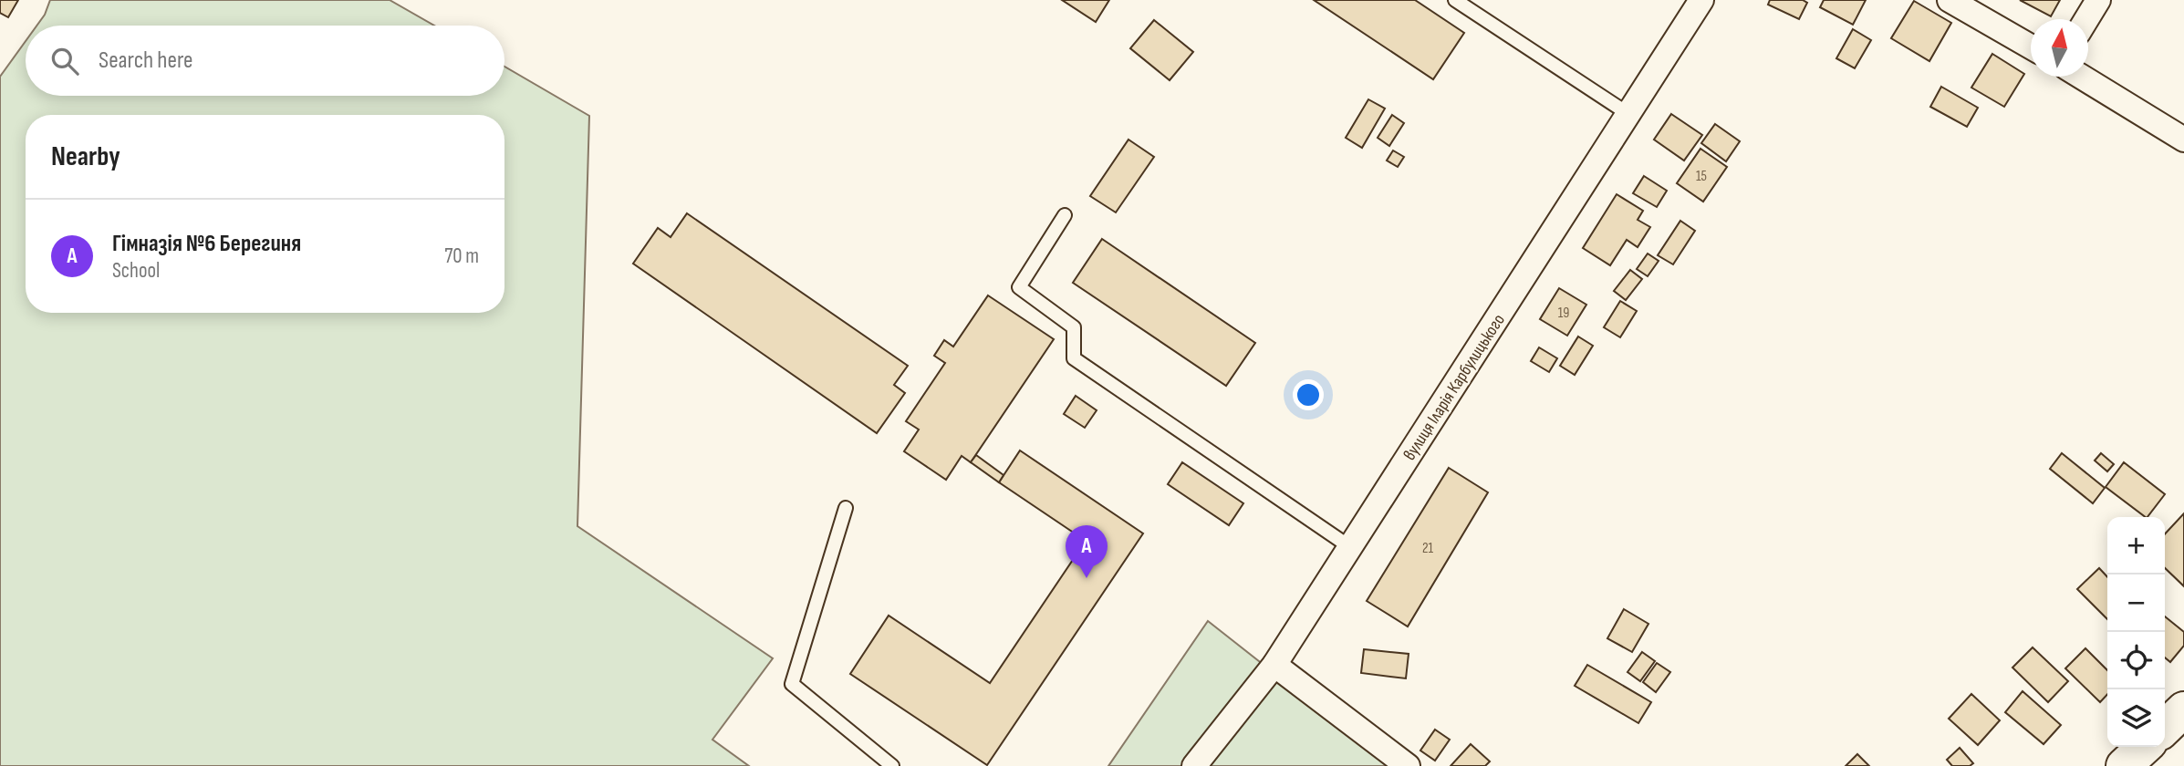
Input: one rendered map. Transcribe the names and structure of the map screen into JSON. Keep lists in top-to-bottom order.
{
  "streets": {
    "street": ["вулиця Іларія Карбулицького"]
  },
  "house_numbers": ["15", "19", "21"],
  "north": "top",
  "page": {
    "search": "Search here",
    "heading": "Nearby",
    "list": [
      {
        "mark": "A",
        "name": "Гімназія №6 Берегиня",
        "note": "School",
        "value": "70 m"
      }
    ],
    "map_buttons": ["+", "−"],
    "pins": "A"
  }
}
